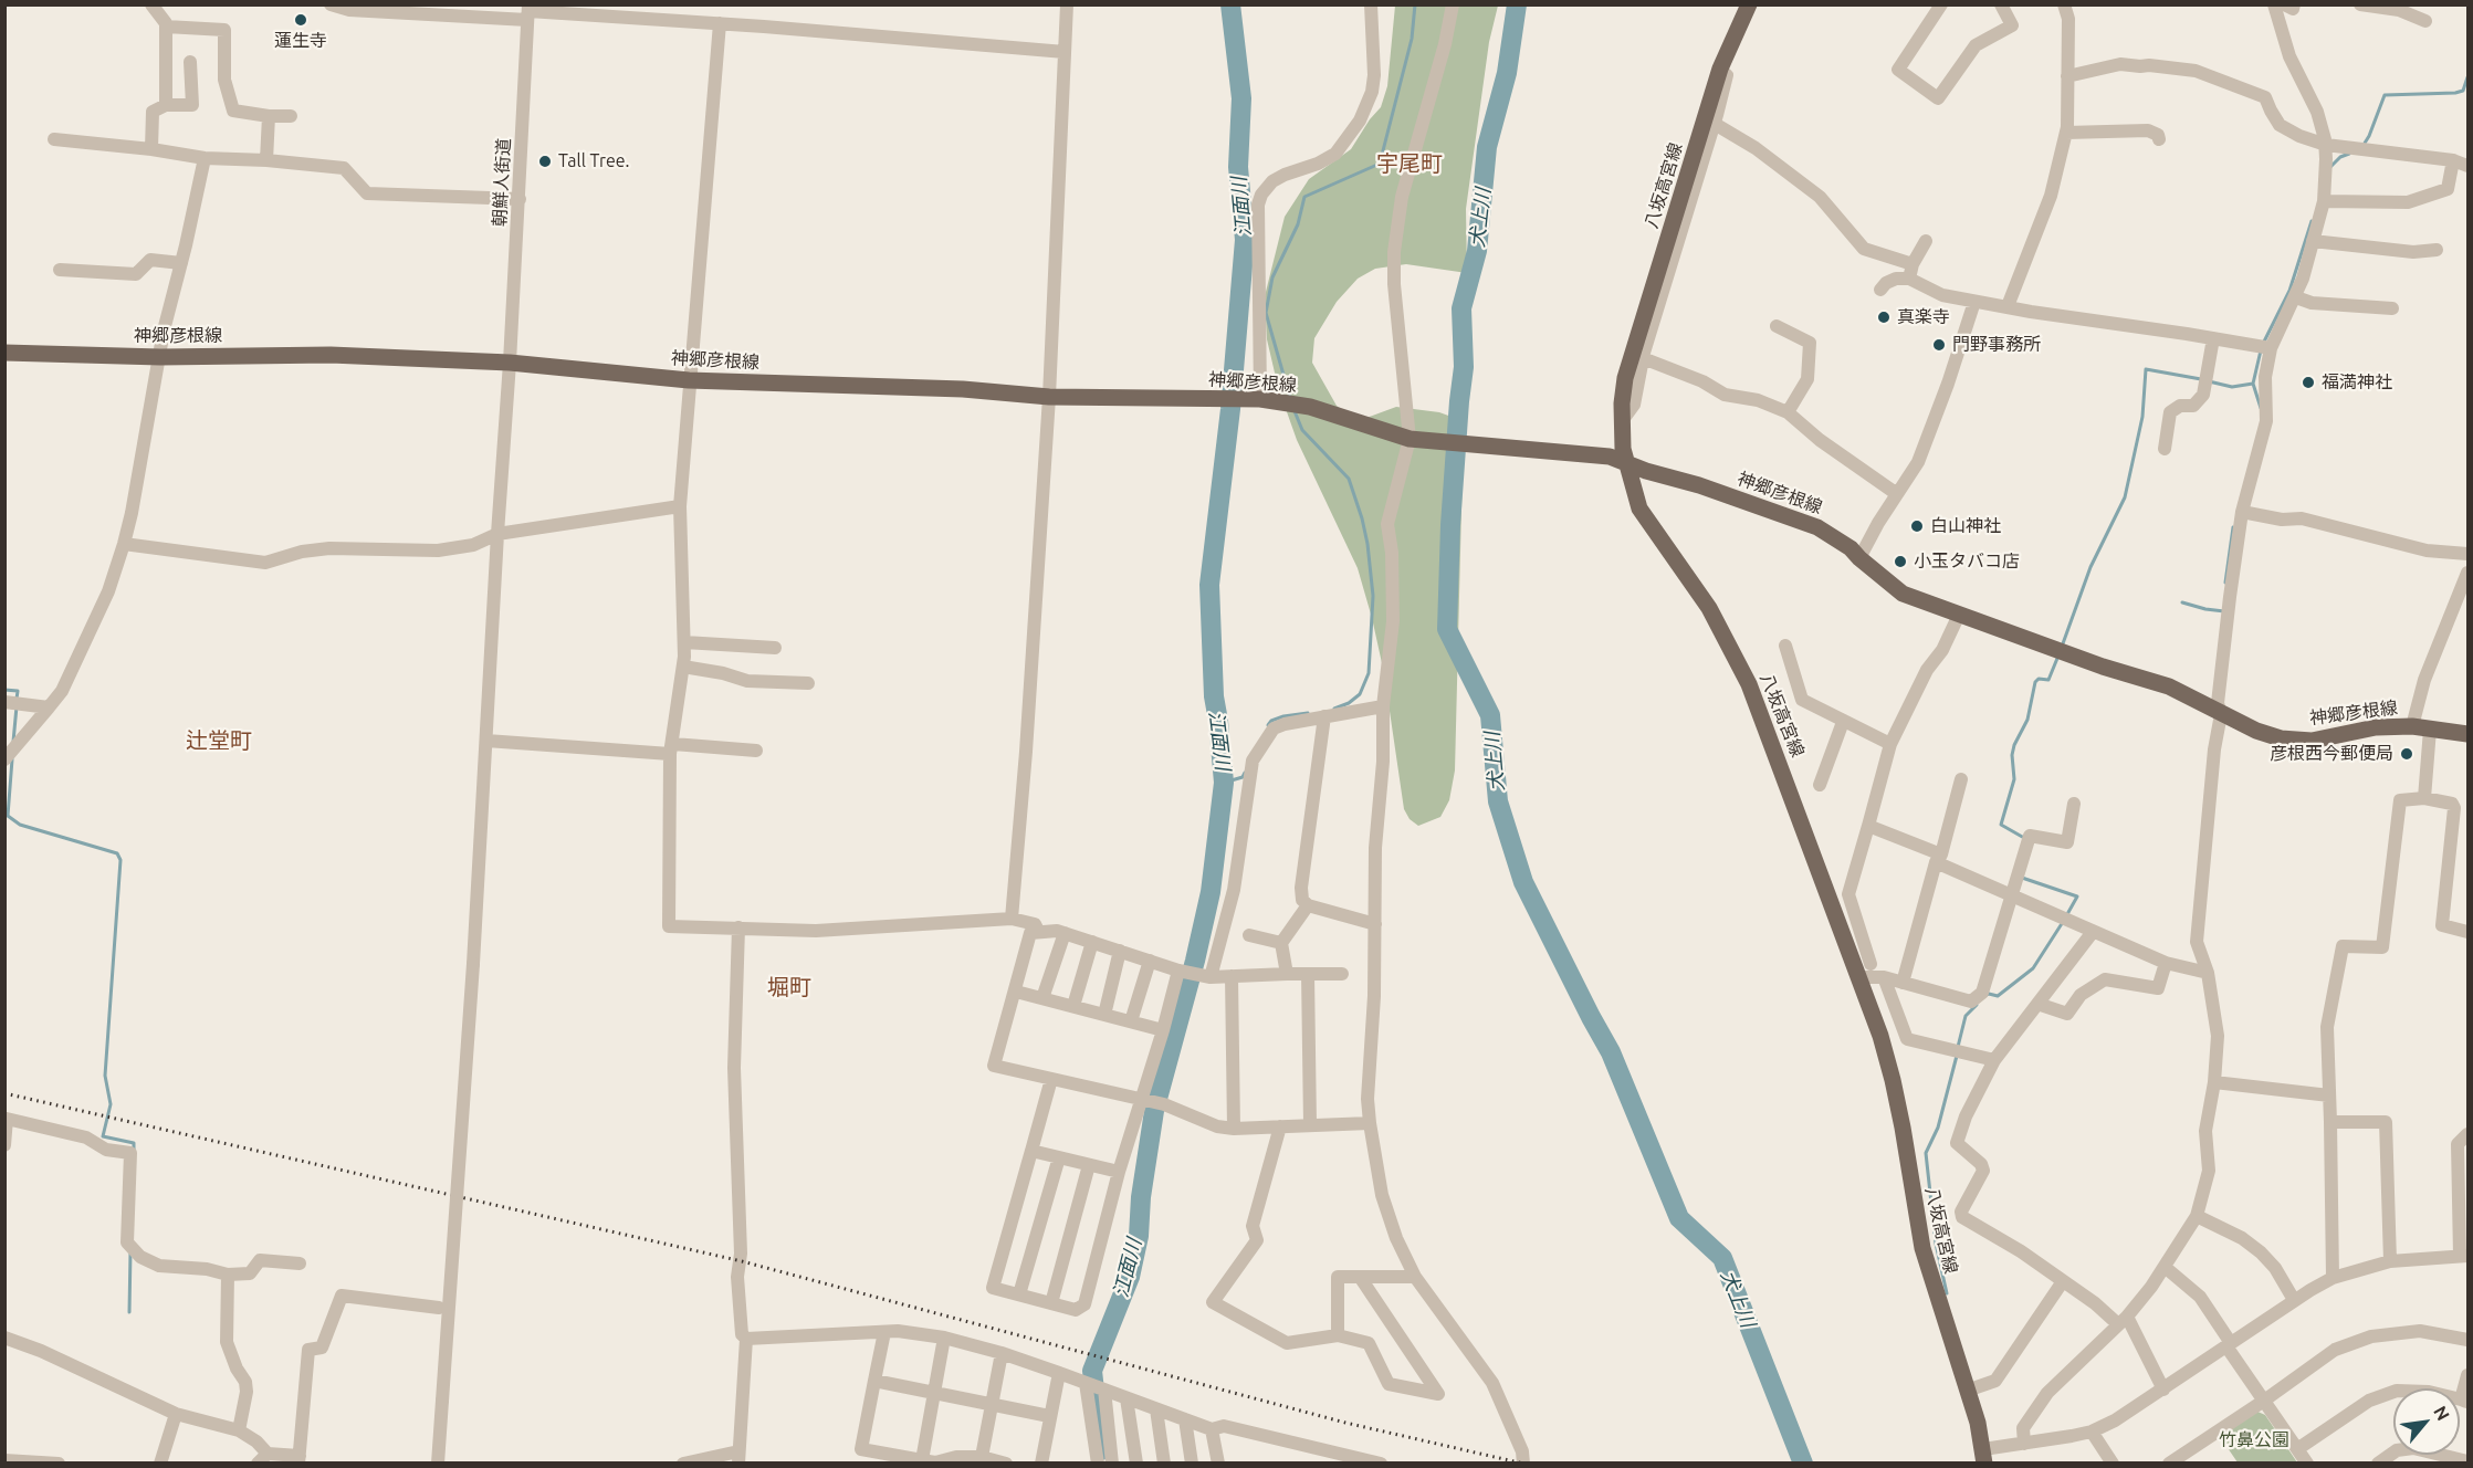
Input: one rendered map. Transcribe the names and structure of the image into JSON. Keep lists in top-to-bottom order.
{
  "streets": {
    "main road": ["八坂高宮線", "神郷彦根線"],
    "street": ["朝鮮人街道"]
  },
  "crossings": [
    ["朝鮮人街道", "神郷彦根線"],
    ["八坂高宮線", "神郷彦根線"]
  ],
  "districts": ["宇尾町", "辻堂町", "堀町"],
  "water": ["江面川", "犬上川"],
  "parks": ["竹鼻公園"],
  "places": [
    "蓮生寺",
    "Tall Tree.",
    "真楽寺",
    "門野事務所",
    "福満神社",
    "白山神社",
    "小玉タバコ店",
    "彦根西今郵便局"
  ],
  "north": "top right"
}
